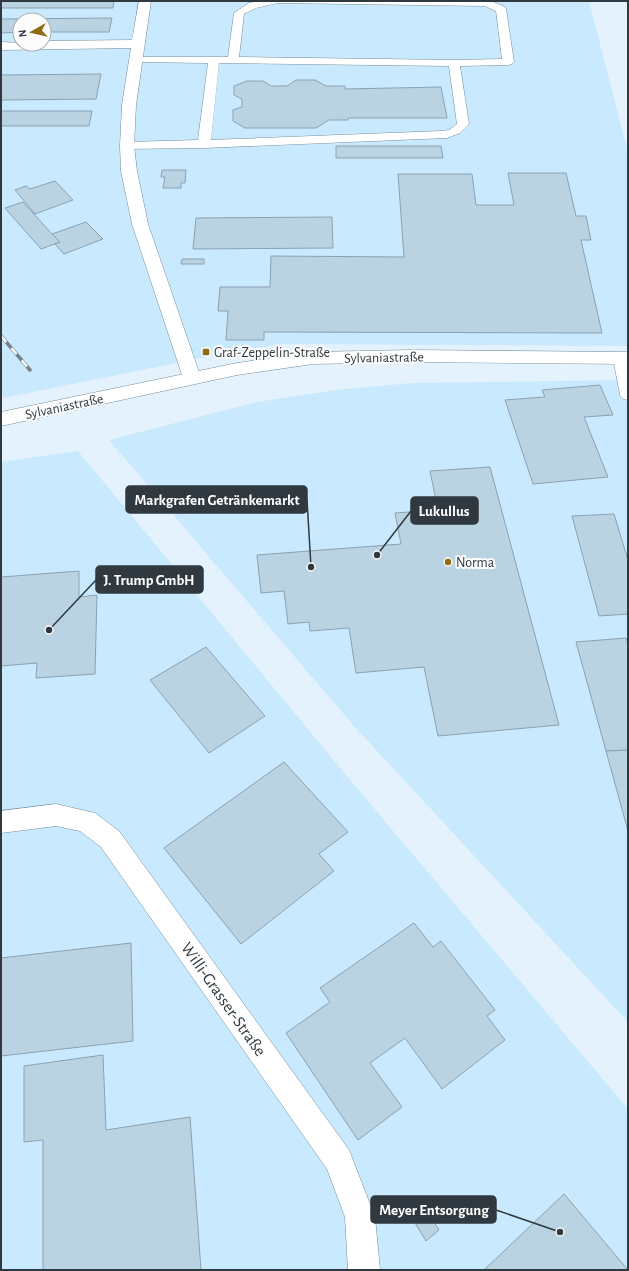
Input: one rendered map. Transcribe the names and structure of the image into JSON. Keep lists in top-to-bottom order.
{
  "streets": {
    "street": ["Sylvaniastraße", "Willi-Grasser-Straße"]
  },
  "places": {
    "transit": ["Graf-Zeppelin-Straße"],
    "other": [
      "Lukullus",
      "Norma",
      "Markgrafen Getränkemarkt",
      "J. Trump GmbH",
      "Meyer Entsorgung"
    ]
  },
  "north": "left"
}
